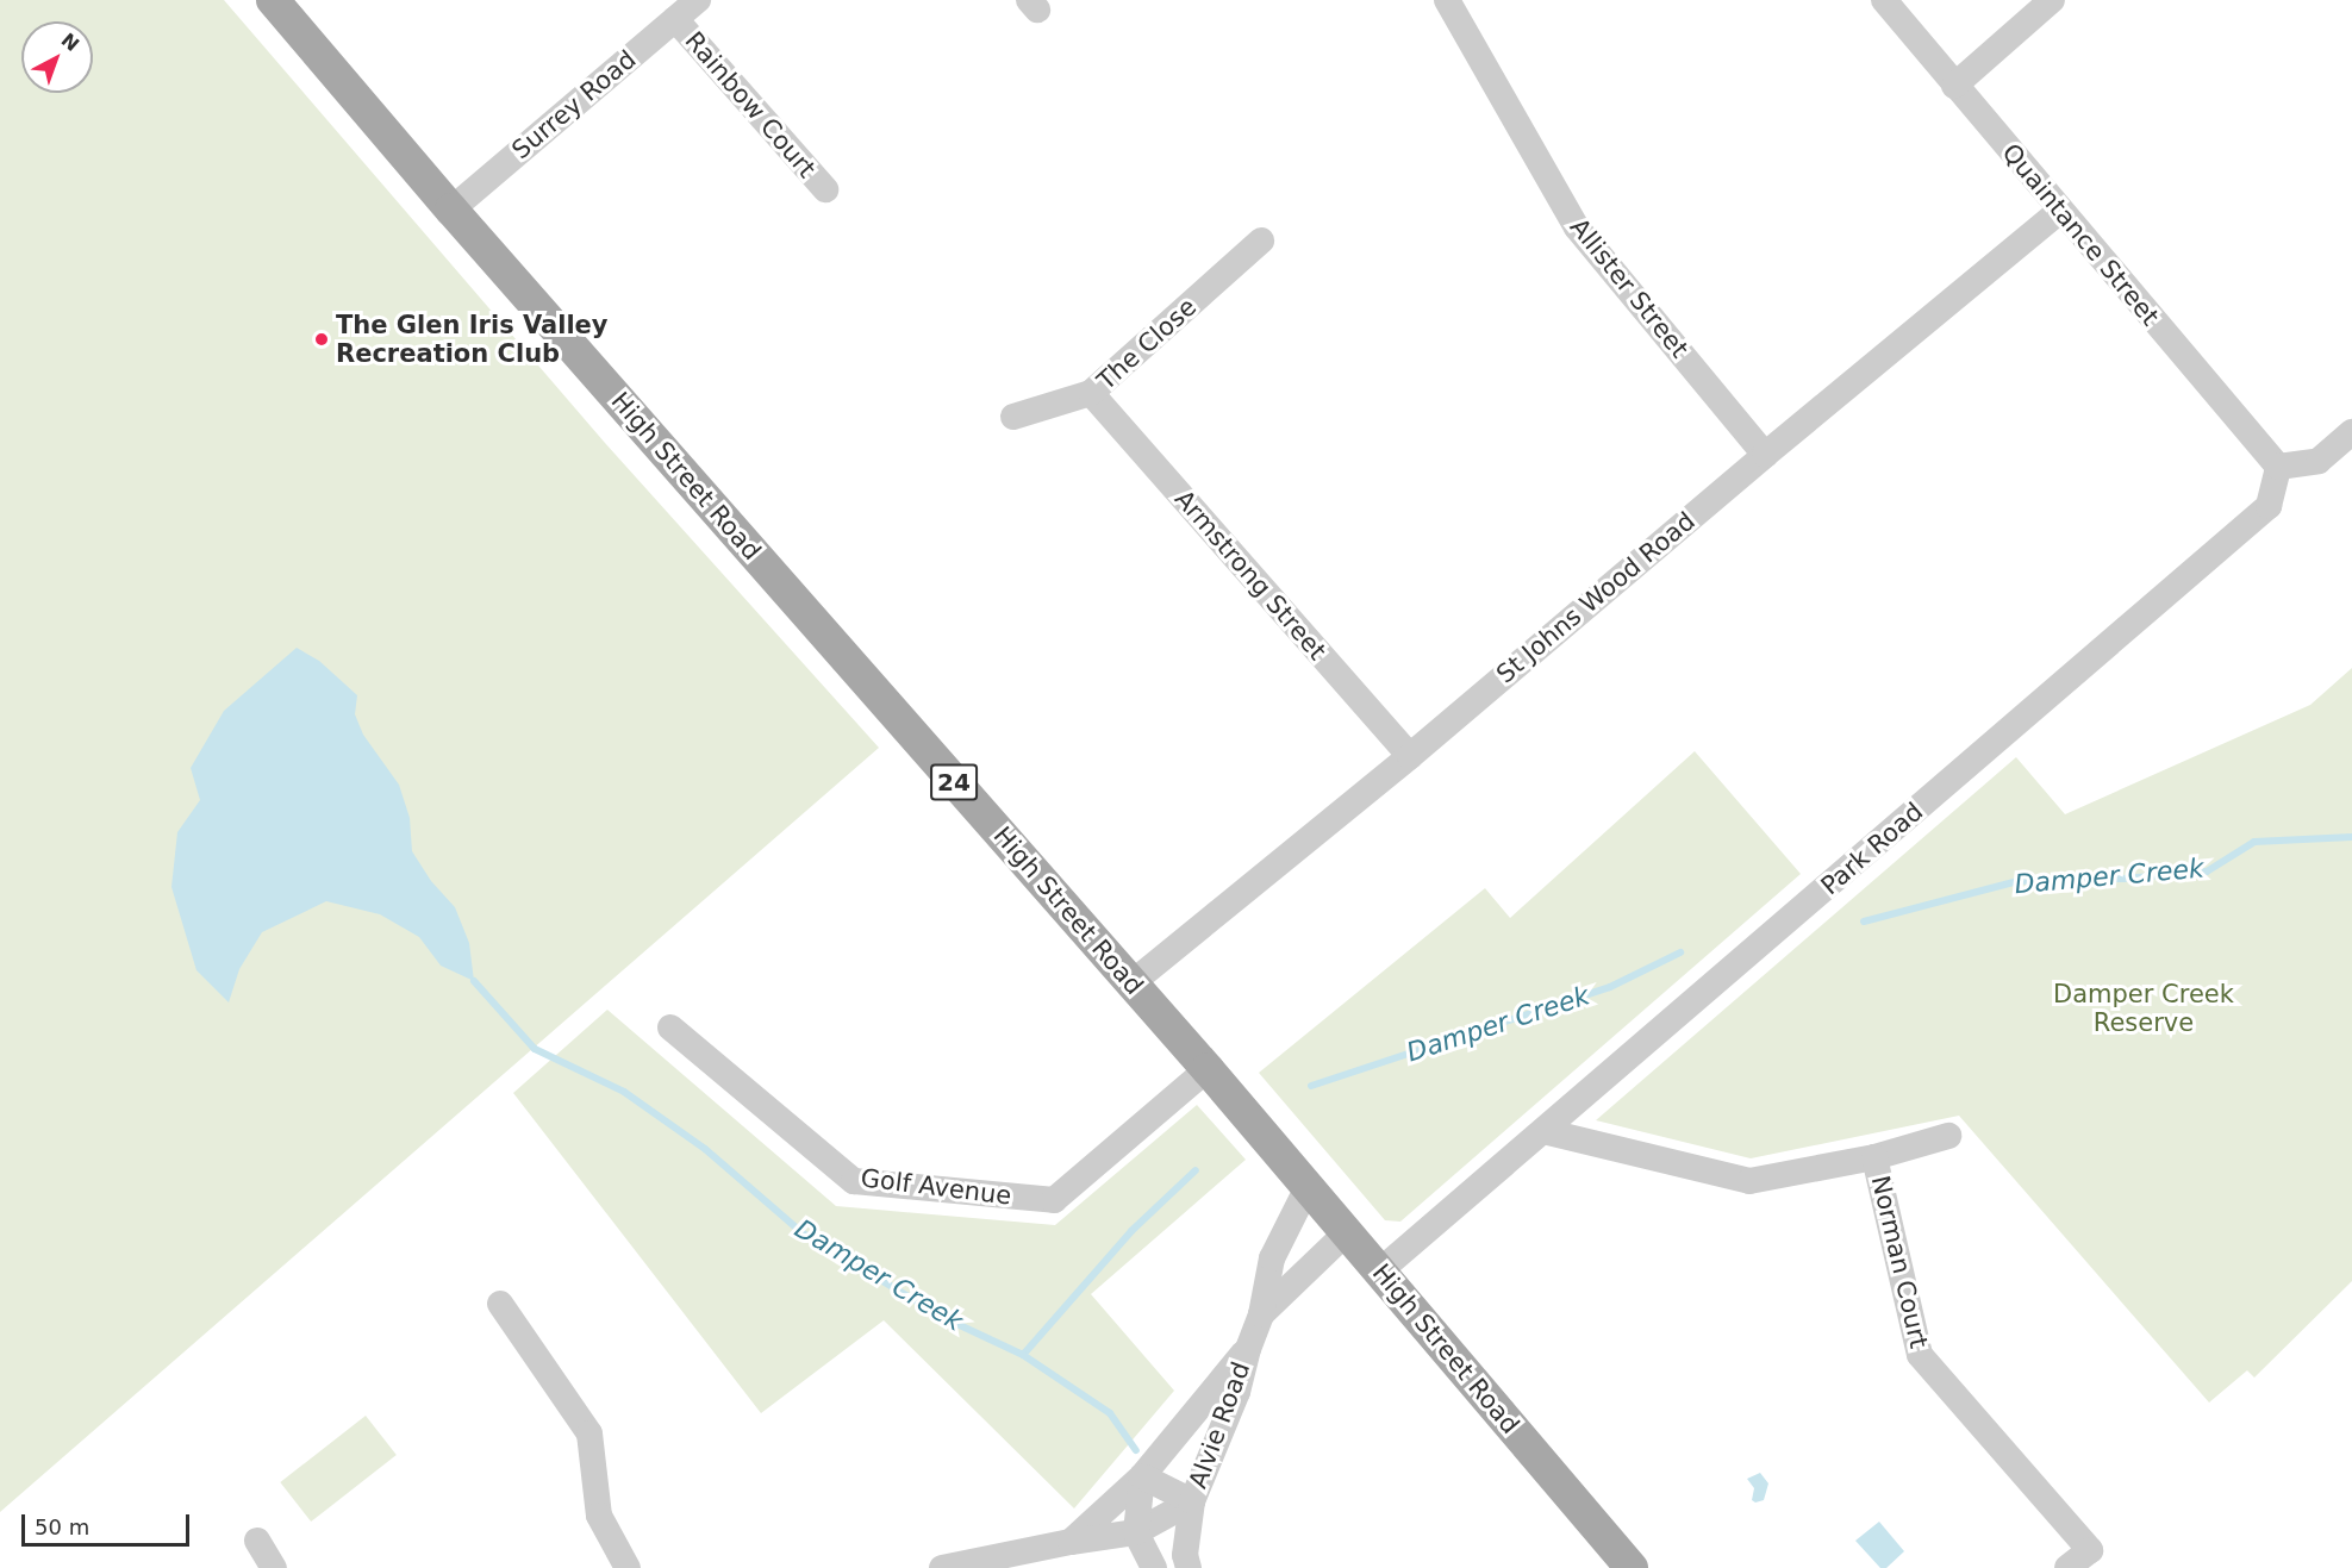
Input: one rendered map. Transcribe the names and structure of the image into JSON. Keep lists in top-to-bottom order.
{
  "streets": {
    "main road": ["High Street Road", "24"],
    "street": [
      "Surrey Road",
      "Rainbow Court",
      "Quaintance Street",
      "Allister Street",
      "The Close",
      "Armstrong Street",
      "St Johns Wood Road",
      "Park Road",
      "Golf Avenue",
      "Norman Court",
      "Alvie Road"
    ]
  },
  "crossings": [
    ["Surrey Road", "Rainbow Court"],
    ["Surrey Road", "High Street Road"],
    ["Quaintance Street", "St Johns Wood Road"],
    ["Quaintance Street", "Park Road"],
    ["Allister Street", "St Johns Wood Road"],
    ["The Close", "Armstrong Street"],
    ["High Street Road", "St Johns Wood Road"],
    ["High Street Road", "Park Road"],
    ["High Street Road", "Golf Avenue"],
    ["High Street Road", "Alvie Road"],
    ["Armstrong Street", "St Johns Wood Road"],
    ["Park Road", "Norman Court"]
  ],
  "water": ["Damper Creek"],
  "parks": ["Damper Creek Reserve"],
  "places": ["The Glen Iris Valley Recreation Club"],
  "scale_bar": "50 m",
  "north": "top right"
}
